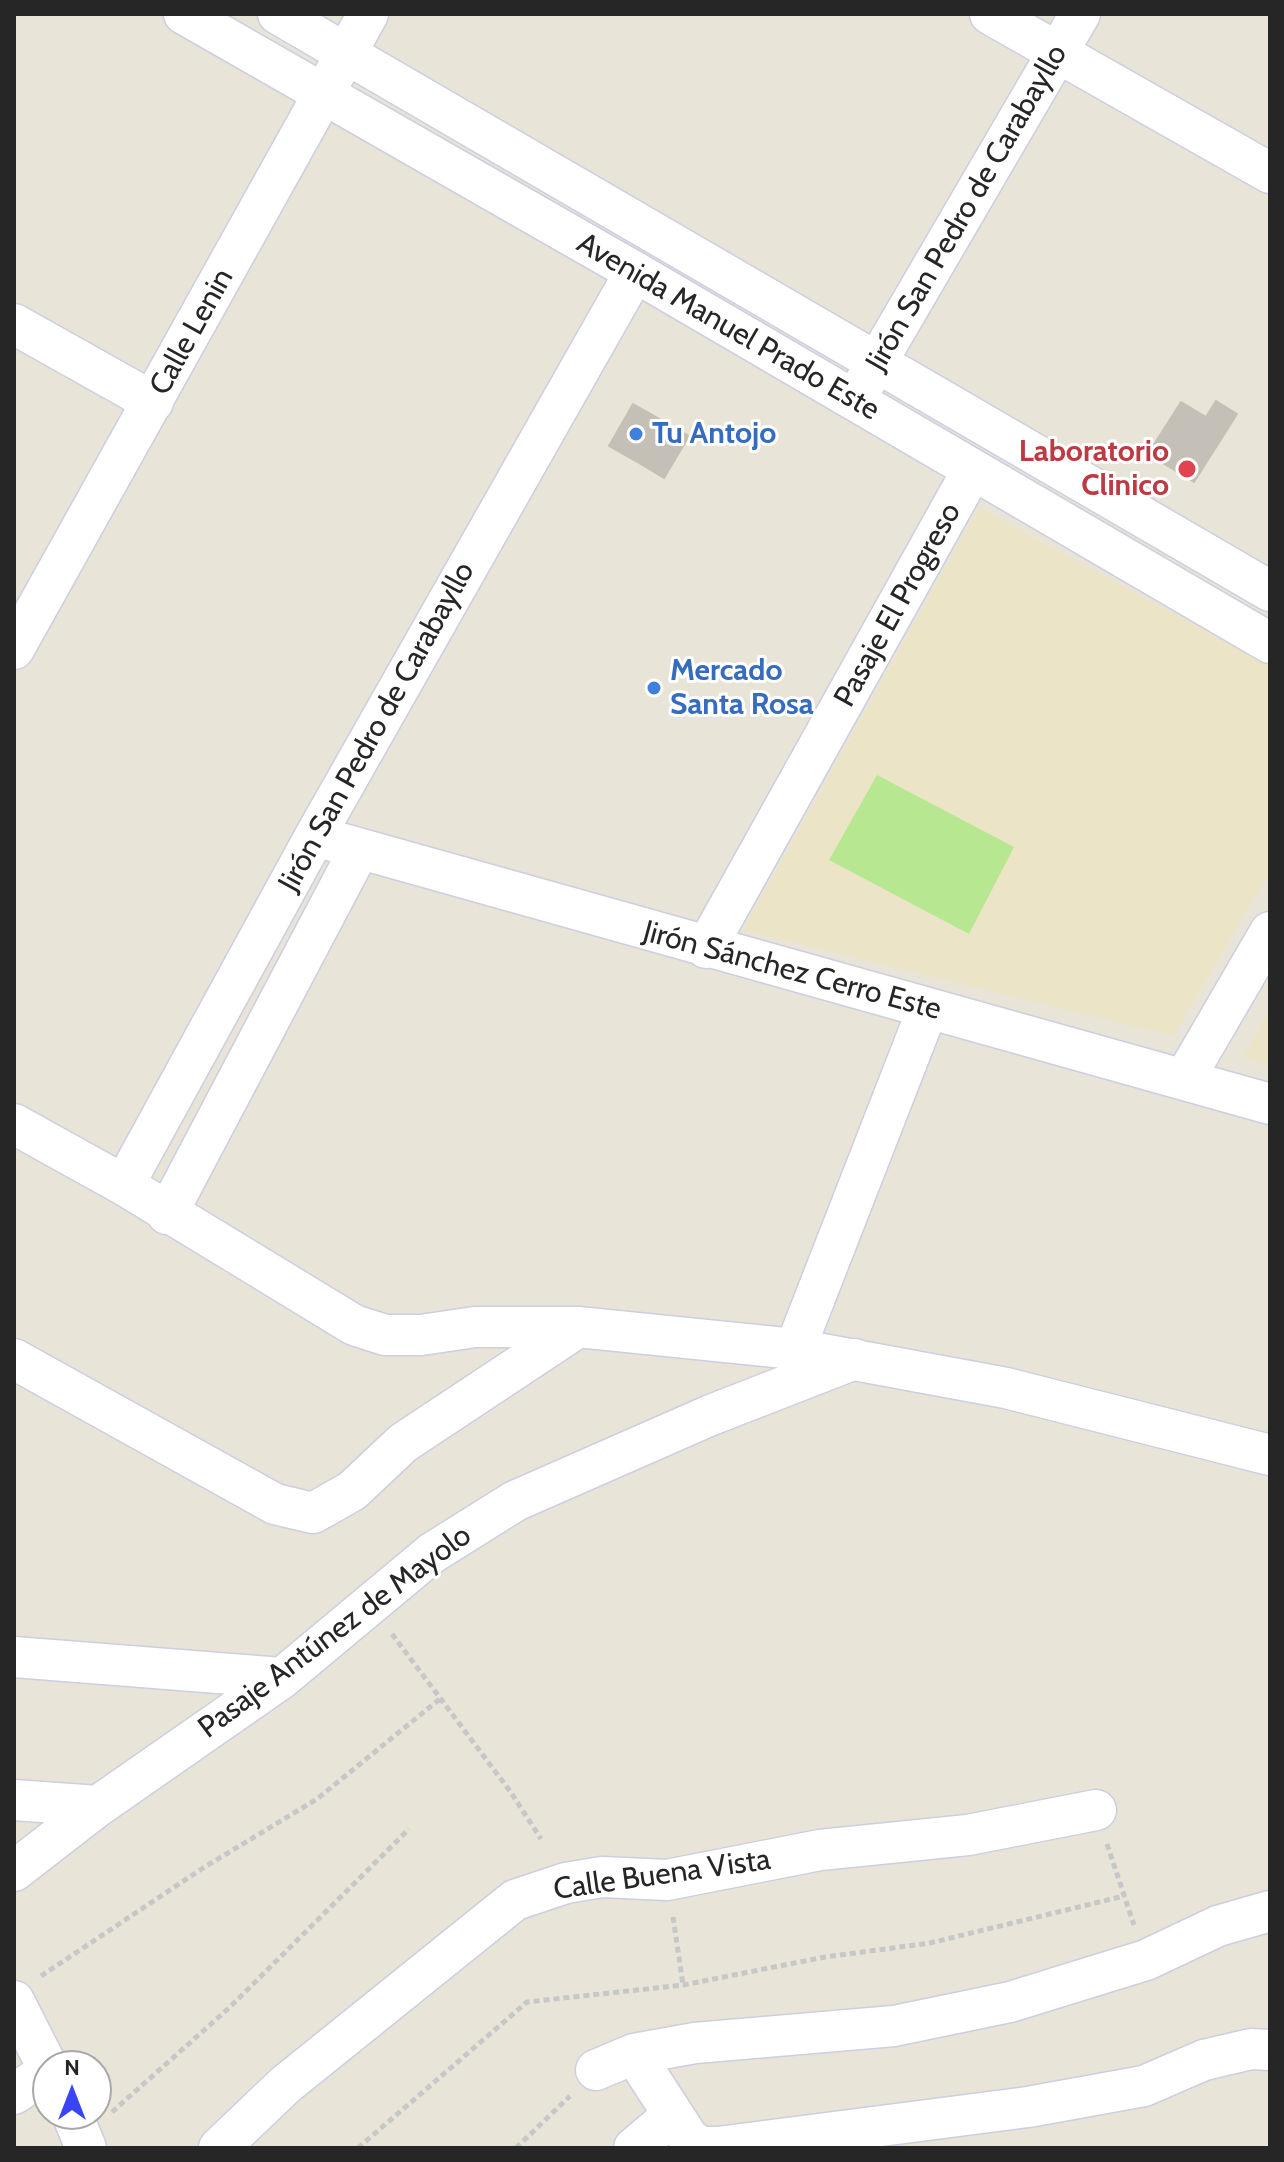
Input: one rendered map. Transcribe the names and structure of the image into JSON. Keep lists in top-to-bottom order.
{
  "streets": {
    "street": [
      "Jirón San Pedro de Carabayllo",
      "Avenida Manuel Prado Este",
      "Calle Lenin",
      "Pasaje El Progreso",
      "Jirón Sánchez Cerro Este",
      "Pasaje Antúnez de Mayolo",
      "Calle Buena Vista"
    ]
  },
  "crossings": [
    ["Jirón San Pedro de Carabayllo", "Avenida Manuel Prado Este"],
    ["Jirón San Pedro de Carabayllo", "Jirón Sánchez Cerro Este"],
    ["Avenida Manuel Prado Este", "Calle Lenin"],
    ["Avenida Manuel Prado Este", "Pasaje El Progreso"],
    ["Pasaje El Progreso", "Jirón Sánchez Cerro Este"]
  ],
  "places": ["Tu Antojo", "Laboratorio Clinico", "Mercado Santa Rosa"],
  "north": "top"
}
